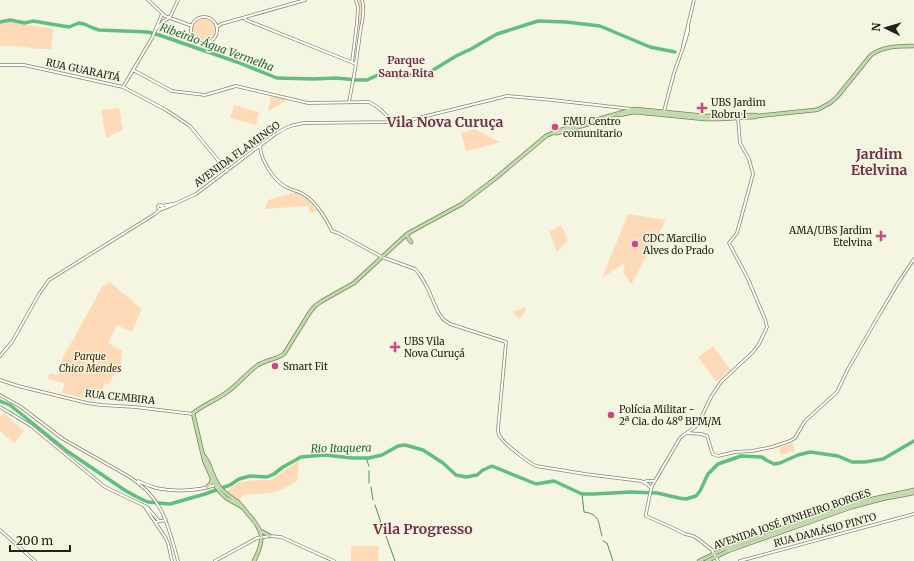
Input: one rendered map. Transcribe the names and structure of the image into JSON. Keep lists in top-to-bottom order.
{
  "streets": {
    "main road": ["AVENIDA JOSÉ PINHEIRO BORGES"],
    "street": [
      "RUA GUARAITÁ",
      "AVENIDA FLAMINGO",
      "RUA CEMBIRA",
      "RUA DAMÁSIO PINTO"
    ]
  },
  "crossings": [
    ["RUA GUARAITÁ", "AVENIDA FLAMINGO"]
  ],
  "districts": [
    "Parque Santa Rita",
    "Vila Nova Curuça",
    "Jardim Etelvina",
    "Vila Progresso"
  ],
  "water": ["Ribeirão Água Vermelha", "Rio Itaquera"],
  "parks": ["Parque Chico Mendes"],
  "places": {
    "health": ["UBS Jardim Robru I", "AMA/UBS Jardim Etelvina", "UBS Vila Nova Curuçá"],
    "other": [
      "FMU Centro comunitario",
      "CDC Marcilio Alves do Prado",
      "Smart Fit",
      "Polícia Militar - 2ª Cia. do 48º BPM/M"
    ]
  },
  "scale_bar": "200 m",
  "north": "left"
}
